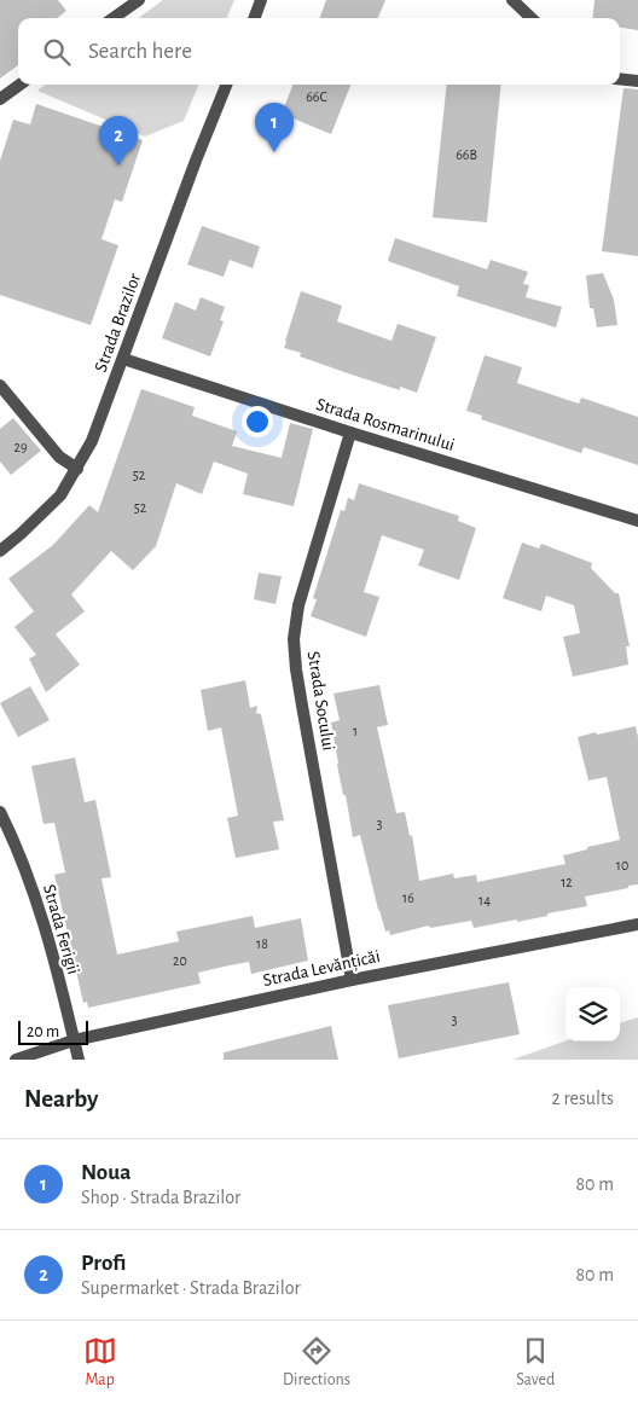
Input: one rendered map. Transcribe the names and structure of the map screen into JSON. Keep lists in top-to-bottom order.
{
  "streets": {
    "street": [
      "Strada Brazilor",
      "Strada Rosmarinului",
      "Strada Socului",
      "Strada Ferigii",
      "Strada Levănțicăi"
    ]
  },
  "crossings": [
    ["Strada Brazilor", "Strada Rosmarinului"],
    ["Strada Rosmarinului", "Strada Socului"],
    ["Strada Socului", "Strada Levănțicăi"],
    ["Strada Ferigii", "Strada Levănțicăi"]
  ],
  "house_numbers": [
    "66C",
    "66B",
    "29",
    "52",
    "52",
    "1",
    "3",
    "10",
    "12",
    "16",
    "14",
    "18",
    "20",
    "3"
  ],
  "scale_bar": "20 m",
  "page": {
    "search": "Search here",
    "pins": ["1", "2"],
    "scale": "20 m",
    "heading": ["Nearby", "2 results"],
    "list": [
      {
        "mark": "1",
        "name": "Noua",
        "note": "Shop · Strada Brazilor",
        "value": "80 m"
      },
      {
        "mark": "2",
        "name": "Profi",
        "note": "Supermarket · Strada Brazilor",
        "value": "80 m"
      }
    ],
    "nav": ["Map", "Directions", "Saved"]
  }
}
